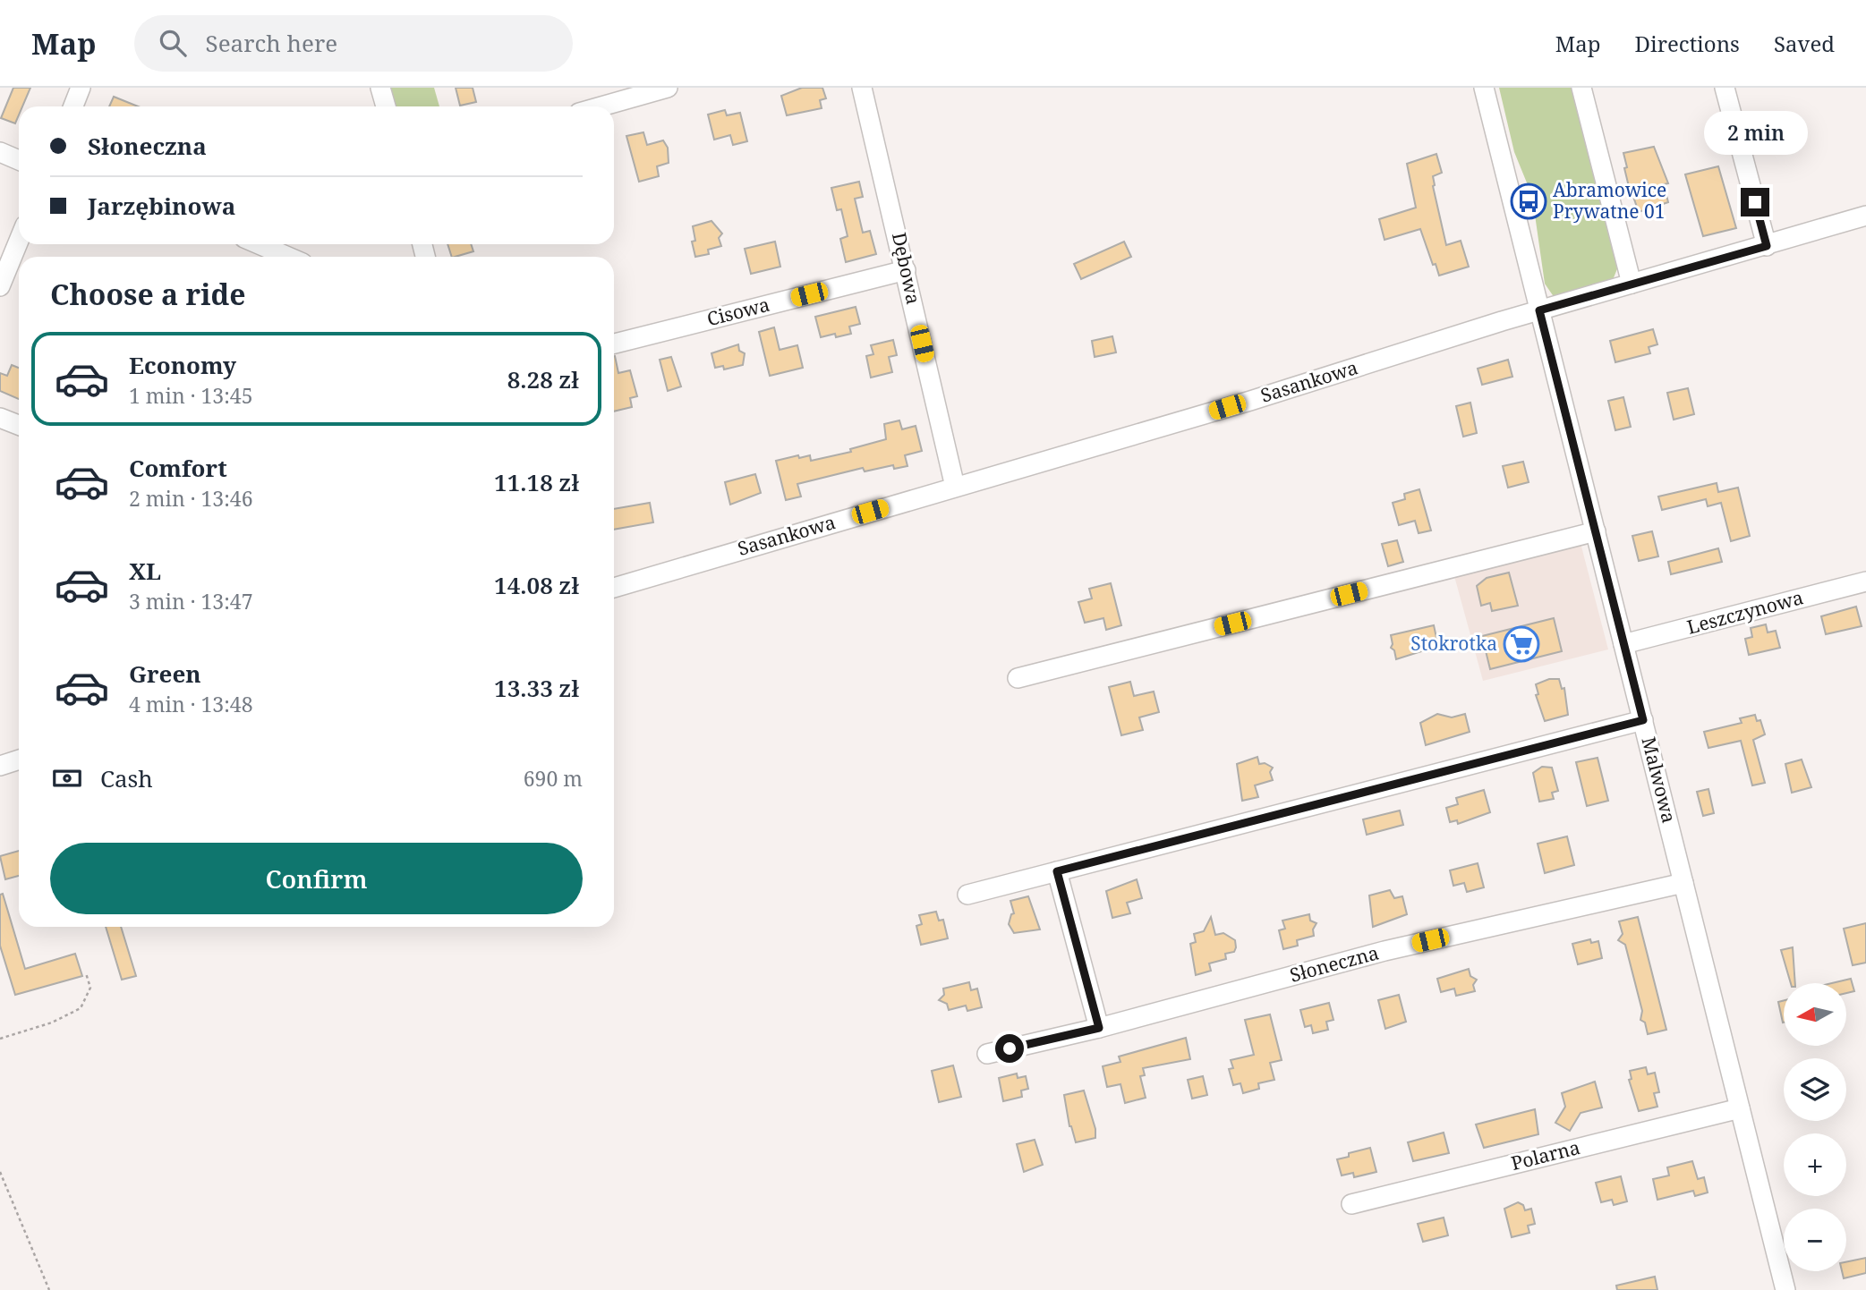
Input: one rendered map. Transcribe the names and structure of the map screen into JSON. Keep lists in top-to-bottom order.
{
  "streets": {
    "street": [
      "Dębowa",
      "Cisowa",
      "Sasankowa",
      "Leszczynowa",
      "Malwowa",
      "Słoneczna",
      "Polarna"
    ]
  },
  "crossings": [
    ["Dębowa", "Cisowa"],
    ["Dębowa", "Sasankowa"],
    ["Sasankowa", "Malwowa"],
    ["Leszczynowa", "Malwowa"],
    ["Malwowa", "Słoneczna"],
    ["Malwowa", "Polarna"]
  ],
  "places": {
    "bus stop": ["Abramowice Prywatne 01"],
    "supermarket": ["Stokrotka"]
  },
  "north": "left",
  "page": {
    "header": "Map",
    "search": "Search here",
    "nav": ["Map", "Directions", "Saved"],
    "banner": ["Słoneczna", "Jarzębinowa"],
    "bubble": "2 min",
    "heading": "Choose a ride",
    "list": [
      {
        "name": "Economy",
        "note": "1 min · 13:45",
        "value": "8.28 zł"
      },
      {
        "name": "Comfort",
        "note": "2 min · 13:46",
        "value": "11.18 zł"
      },
      {
        "name": "XL",
        "note": "3 min · 13:47",
        "value": "14.08 zł"
      },
      {
        "name": "Green",
        "note": "4 min · 13:48",
        "value": "13.33 zł"
      }
    ],
    "pay": ["Cash", "690 m"],
    "buttons": "Confirm",
    "map_buttons": ["+", "−"]
  }
}
